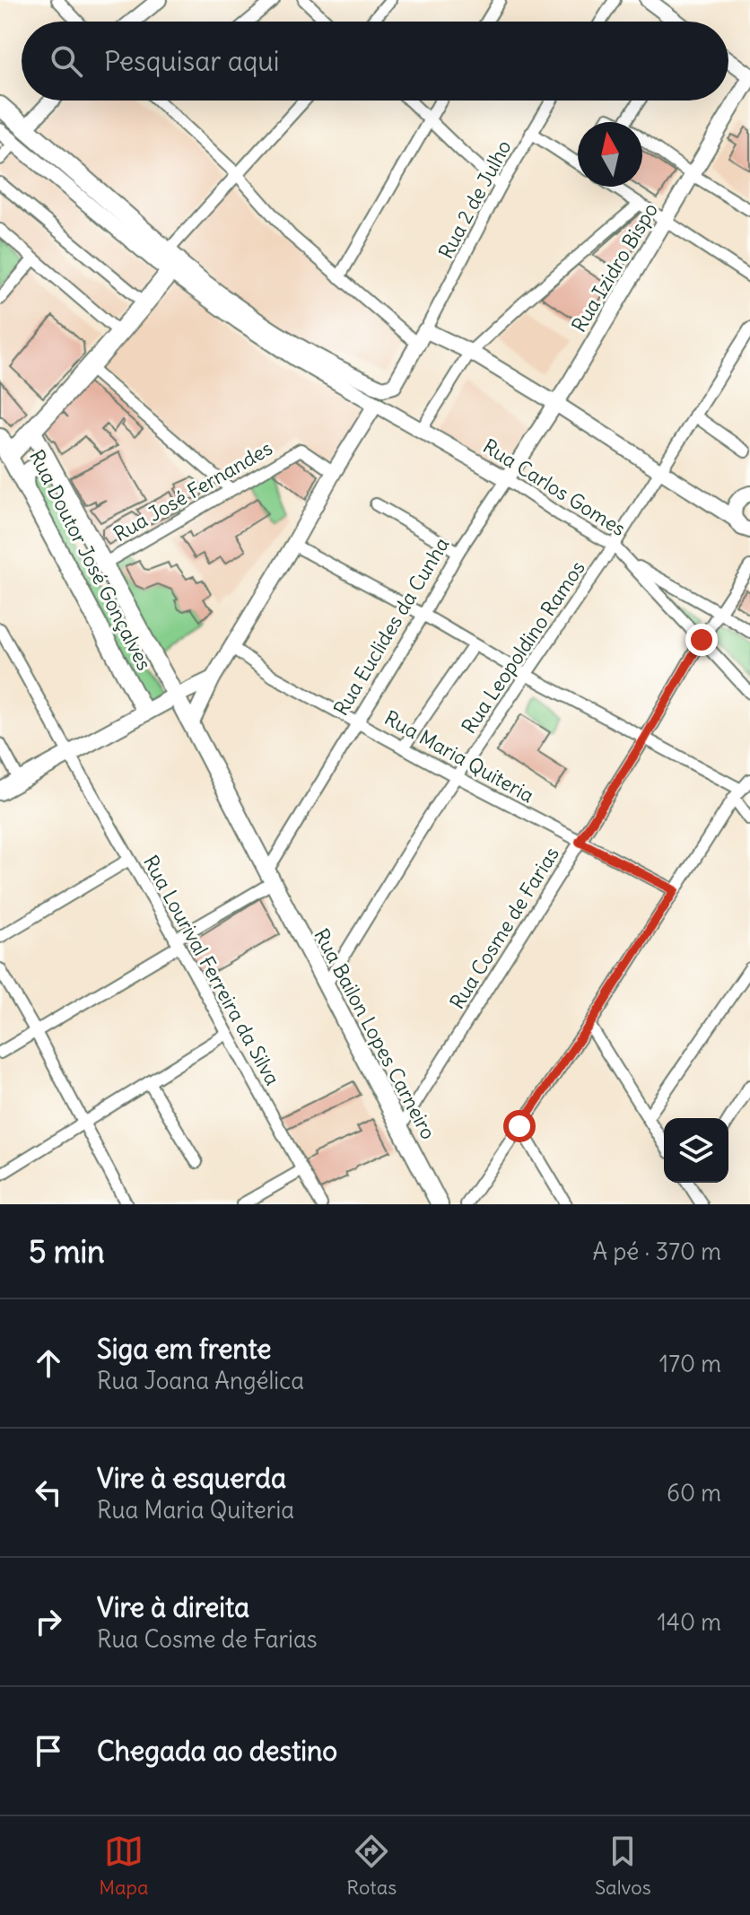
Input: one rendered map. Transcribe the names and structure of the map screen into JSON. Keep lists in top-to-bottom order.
{
  "streets": {
    "main road": ["Rua Doutor José Gonçalves", "Rua Bailon Lopes Carneiro"],
    "street": [
      "Rua 2 de Julho",
      "Rua Izidro Bispo",
      "Rua Carlos Gomes",
      "Rua José Fernandes",
      "Rua Euclides da Cunha",
      "Rua Leopoldino Ramos",
      "Rua Maria Quiteria",
      "Rua Cosme de Farias",
      "Rua Lourival Ferreira da Silva"
    ]
  },
  "crossings": [
    ["Rua Izidro Bispo", "Rua Euclides da Cunha"],
    ["Rua Carlos Gomes", "Rua Euclides da Cunha"],
    ["Rua Carlos Gomes", "Rua Leopoldino Ramos"],
    ["Rua Carlos Gomes", "Rua Cosme de Farias"],
    ["Rua José Fernandes", "Rua Doutor José Gonçalves"],
    ["Rua Doutor José Gonçalves", "Rua Bailon Lopes Carneiro"],
    ["Rua Euclides da Cunha", "Rua Maria Quiteria"],
    ["Rua Euclides da Cunha", "Rua Bailon Lopes Carneiro"],
    ["Rua Leopoldino Ramos", "Rua Maria Quiteria"],
    ["Rua Leopoldino Ramos", "Rua Bailon Lopes Carneiro"],
    ["Rua Maria Quiteria", "Rua Cosme de Farias"],
    ["Rua Cosme de Farias", "Rua Bailon Lopes Carneiro"]
  ],
  "north": "top",
  "page": {
    "search": "Pesquisar aqui",
    "heading": ["5 min", "A pé · 370 m"],
    "list": [
      ["Siga em frente", "Rua Joana Angélica", "170 m"],
      ["Vire à esquerda", "Rua Maria Quiteria", "60 m"],
      ["Vire à direita", "Rua Cosme de Farias", "140 m"],
      "Chegada ao destino"
    ],
    "nav": ["Mapa", "Rotas", "Salvos"]
  }
}
